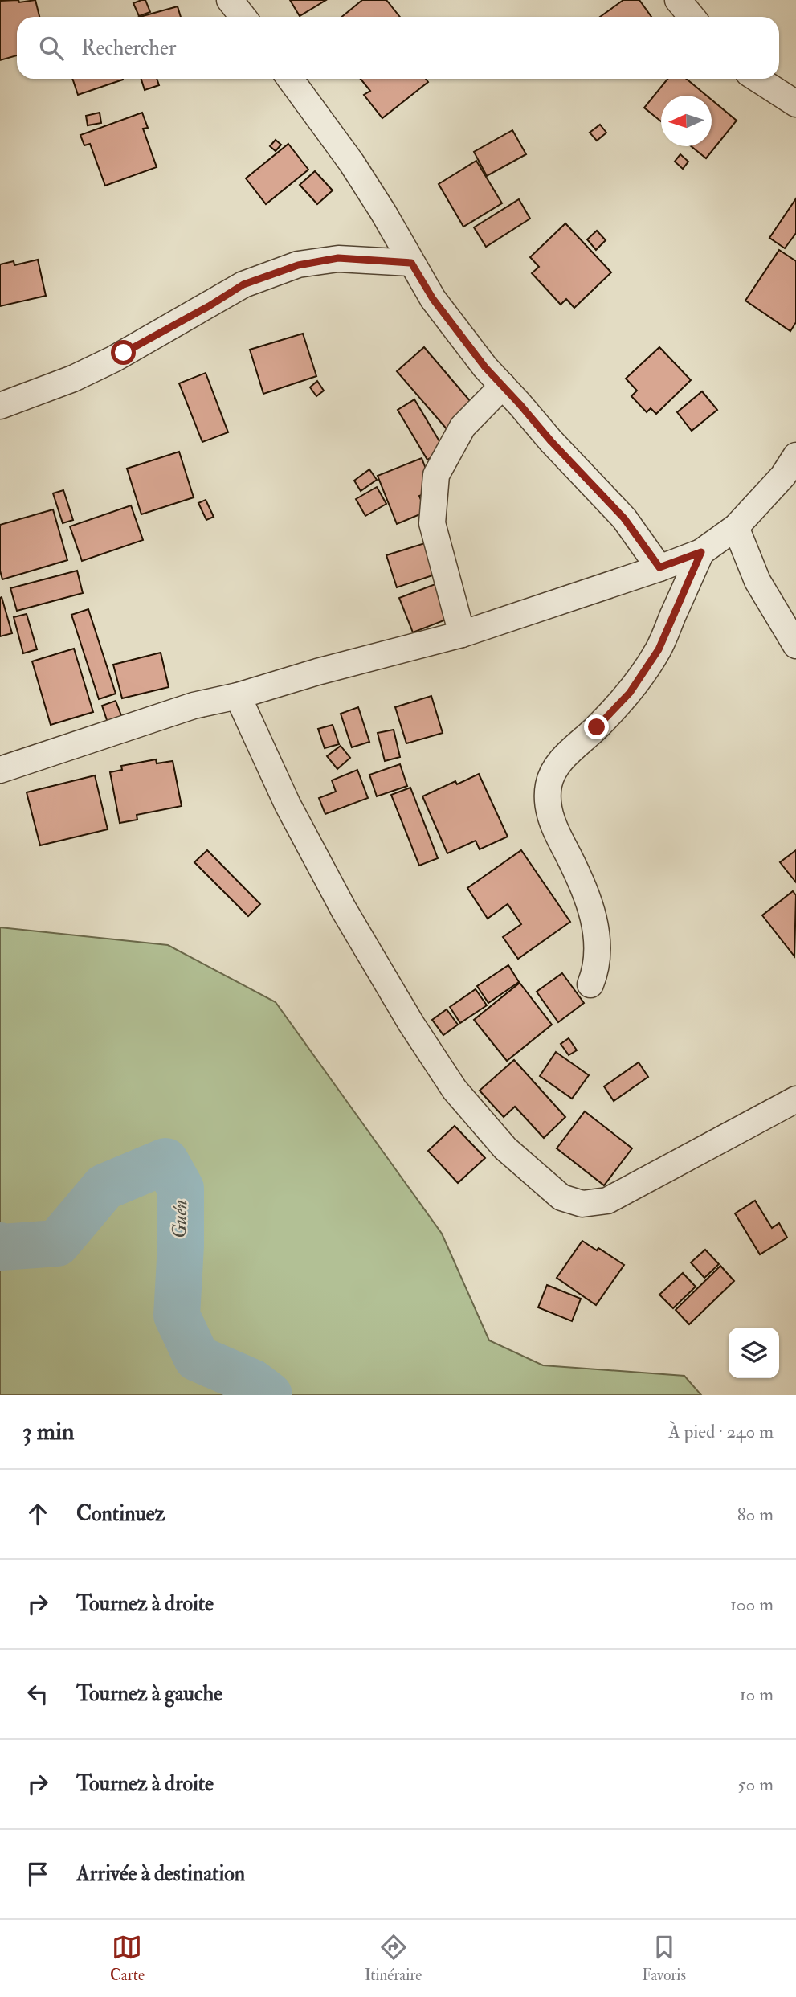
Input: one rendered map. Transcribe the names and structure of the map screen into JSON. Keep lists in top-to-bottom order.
{
  "water": ["Guén"],
  "north": "left",
  "page": {
    "search": "Rechercher",
    "heading": ["3 min", "À pied · 240 m"],
    "list": [
      ["Continuez", "80 m"],
      ["Tournez à droite", "100 m"],
      ["Tournez à gauche", "10 m"],
      ["Tournez à droite", "50 m"],
      "Arrivée à destination"
    ],
    "nav": ["Carte", "Itinéraire", "Favoris"]
  }
}
